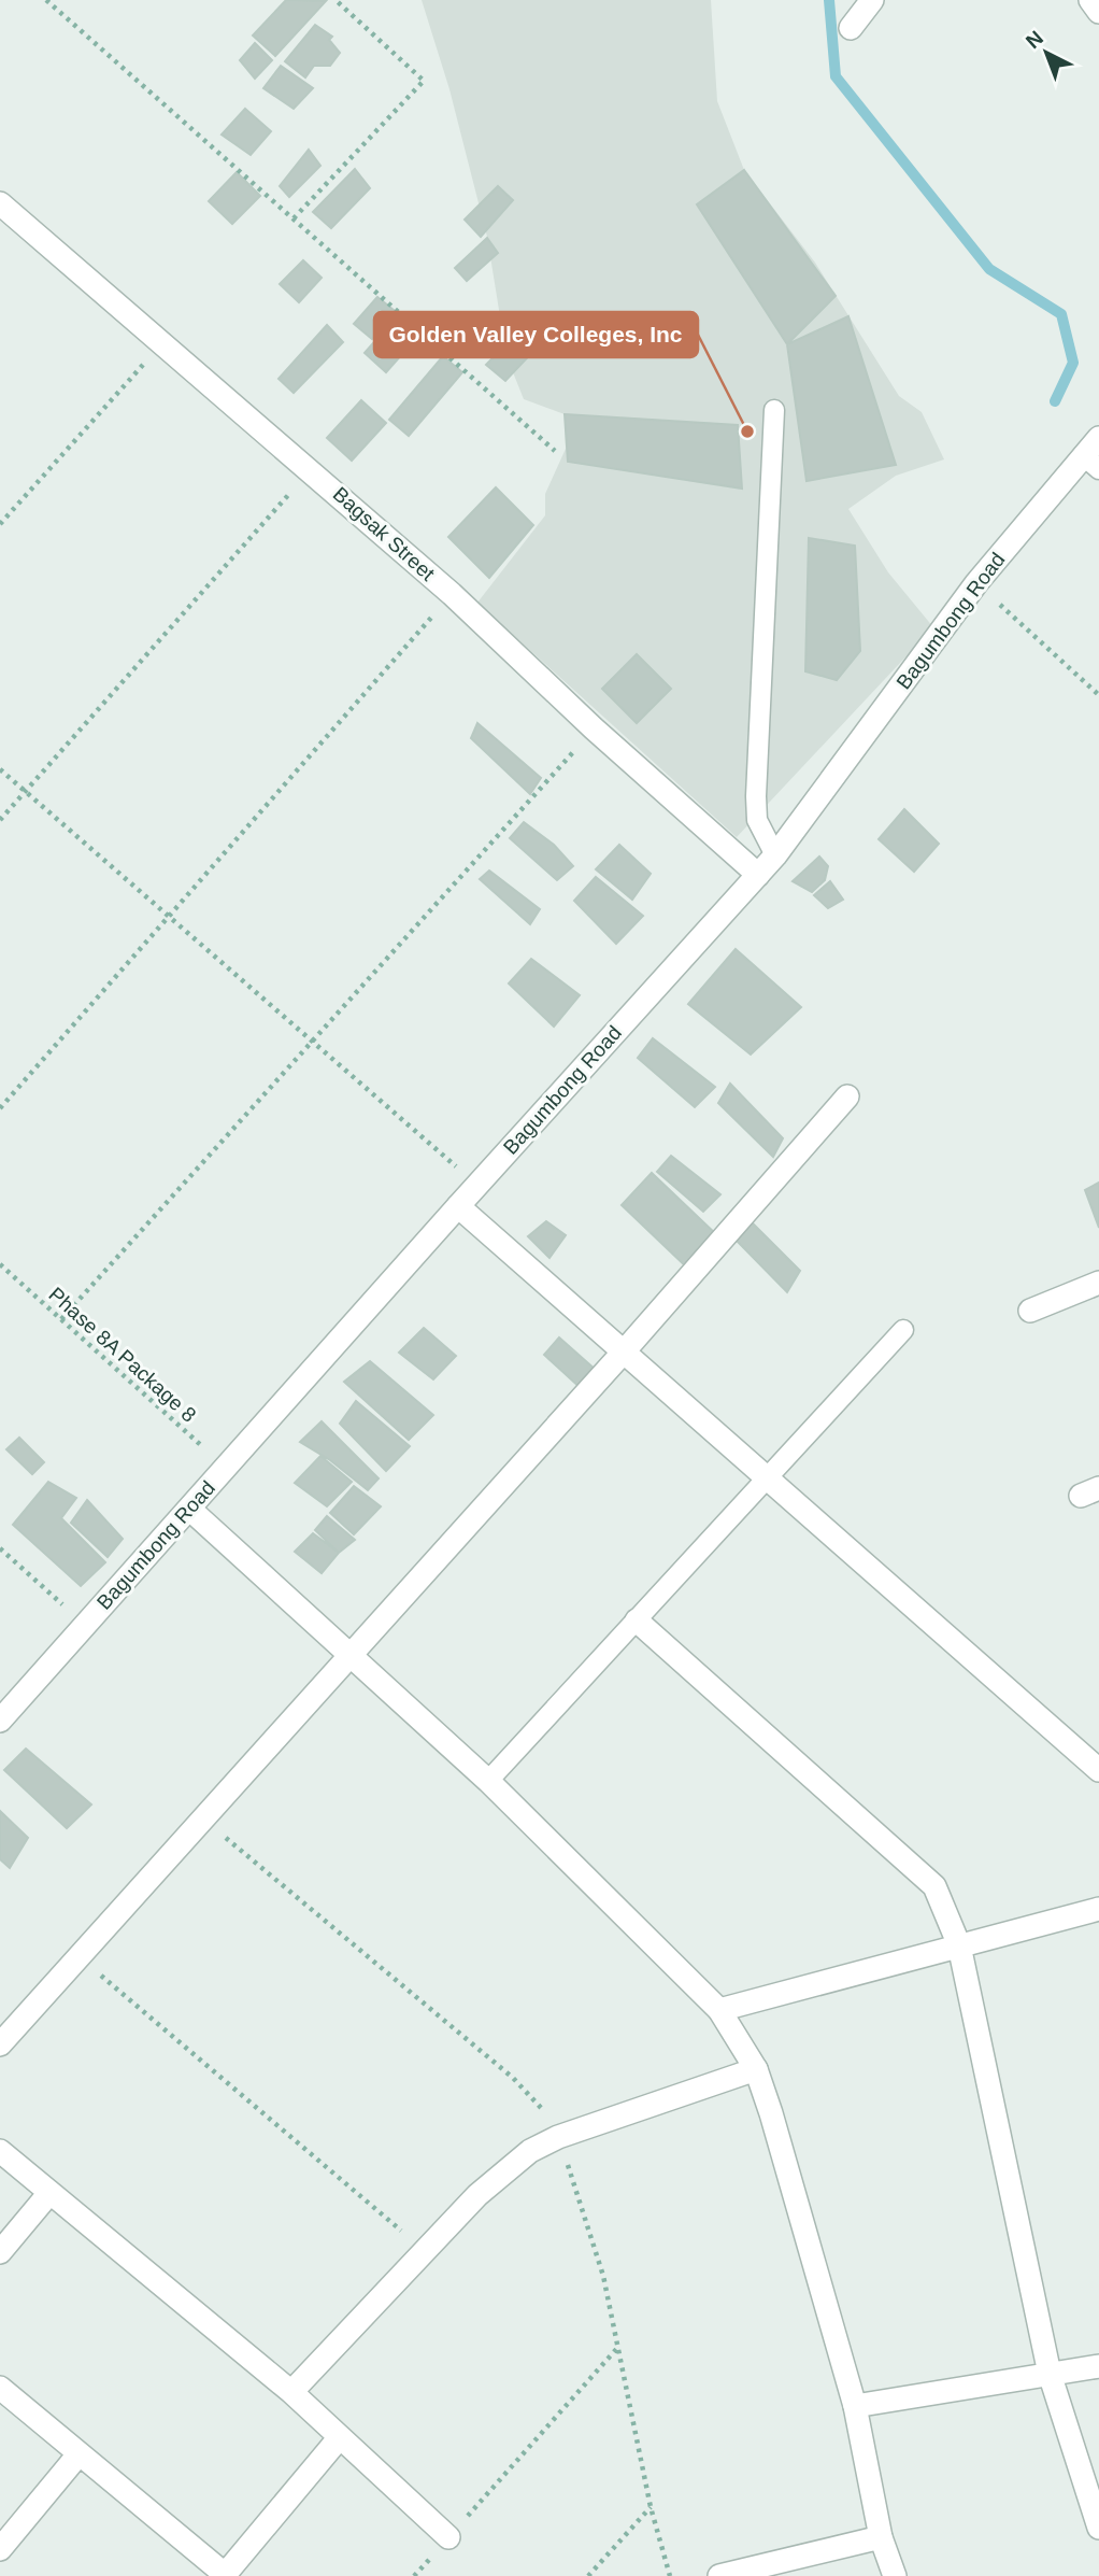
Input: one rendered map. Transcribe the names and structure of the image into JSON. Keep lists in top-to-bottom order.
{
  "streets": {
    "street": ["Bagsak Street", "Bagumbong Road"],
    "path": ["Phase 8A Package 8"]
  },
  "crossings": [
    ["Bagsak Street", "Bagumbong Road"],
    ["Bagumbong Road", "Phase 8A Package 8"]
  ],
  "places": ["Golden Valley Colleges, Inc"],
  "north": "top left"
}
